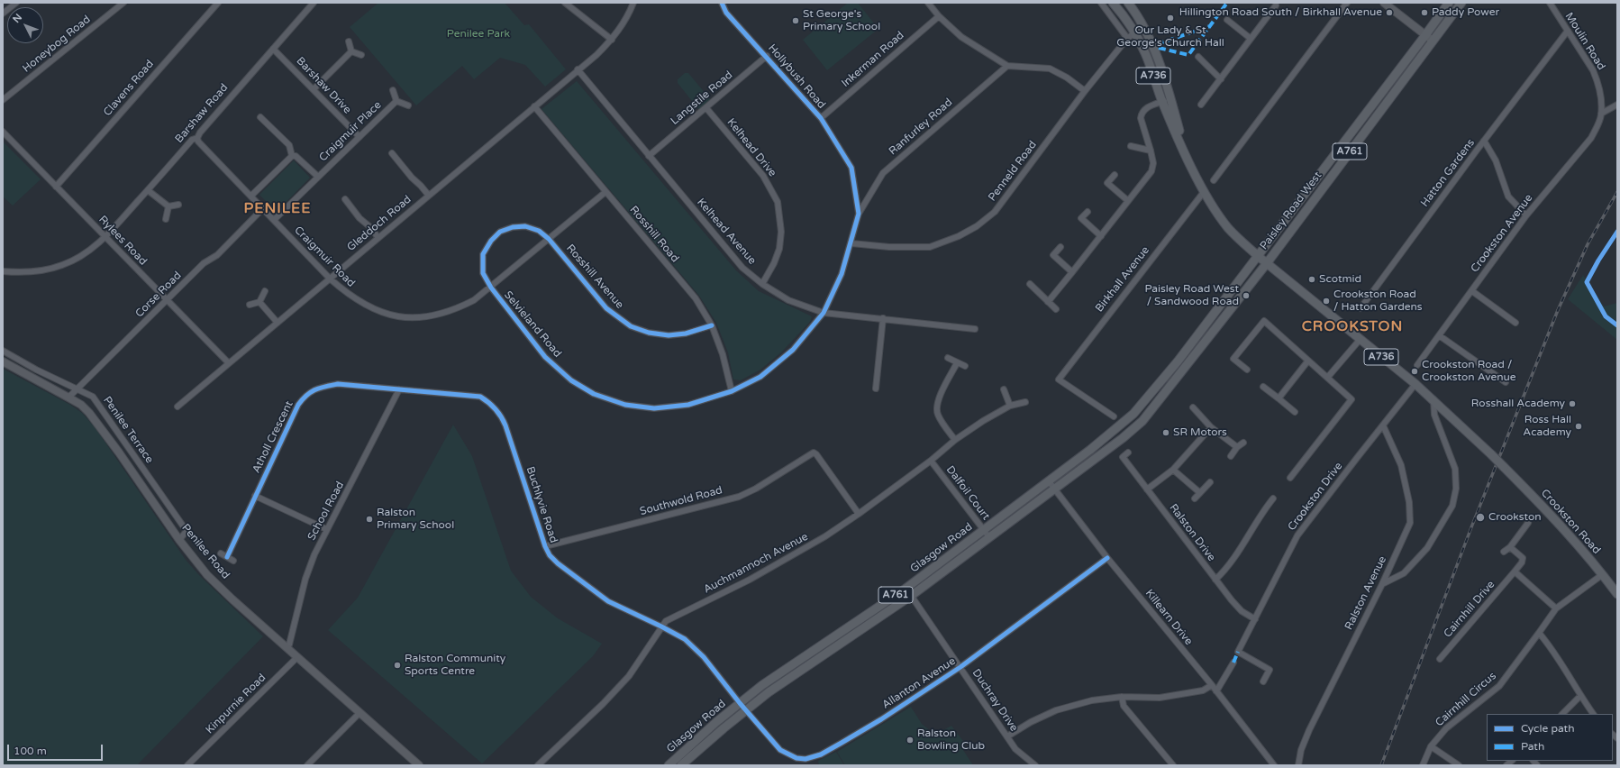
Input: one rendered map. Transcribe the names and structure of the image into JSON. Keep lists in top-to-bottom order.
{
  "streets": {
    "main road": [
      "A736",
      "A761",
      "Paisley Road West",
      "Crookston Road",
      "Glasgow Road"
    ],
    "street": [
      "Moulin Road",
      "Honeybog Road",
      "Inkerman Road",
      "Hollybush Road",
      "Barshaw Drive",
      "Clavens Road",
      "Langstile Road",
      "Barshaw Road",
      "Ranfurley Road",
      "Craigmuir Place",
      "Kelhead Drive",
      "Penneld Road",
      "Hatton Gardens",
      "Gleddoch Road",
      "Kelhead Avenue",
      "Crookston Avenue",
      "Rosshill Road",
      "Rylees Road",
      "Craigmuir Road",
      "Rosshill Avenue",
      "Birkhall Avenue",
      "Corse Road",
      "Selvieland Road",
      "Penilee Terrace",
      "Atholl Crescent",
      "Dalfoil Court",
      "Crookston Drive",
      "Southwold Road",
      "Buchlyvie Road",
      "School Road",
      "Ralston Drive",
      "Penilee Road",
      "Auchmannoch Avenue",
      "Ralston Avenue",
      "Cairnhill Drive",
      "Killearn Drive",
      "Allanton Avenue",
      "Cairnhill Circus",
      "Duchray Drive",
      "Kinpurnie Road"
    ]
  },
  "crossings": [
    ["Moulin Road", "Hatton Gardens"],
    ["Moulin Road", "Crookston Avenue"],
    ["Inkerman Road", "Hollybush Road"],
    ["A736", "Penneld Road"],
    ["A736", "Paisley Road West"],
    ["A736", "Birkhall Avenue"],
    ["A736", "Crookston Drive"],
    ["A736", "Crookston Road"],
    ["Hollybush Road", "Langstile Road"],
    ["Hollybush Road", "Ranfurley Road"],
    ["Hollybush Road", "Penneld Road"],
    ["Hollybush Road", "Kelhead Avenue"],
    ["Hollybush Road", "Selvieland Road"],
    ["Barshaw Drive", "Barshaw Road"],
    ["Barshaw Drive", "Craigmuir Place"],
    ["Clavens Road", "Rylees Road"],
    ["Langstile Road", "Kelhead Drive"],
    ["Langstile Road", "Kelhead Avenue"],
    ["Barshaw Road", "Rylees Road"],
    ["Barshaw Road", "Craigmuir Road"],
    ["Craigmuir Place", "Craigmuir Road"],
    ["Kelhead Drive", "Kelhead Avenue"],
    ["Paisley Road West", "Glasgow Road"],
    ["Gleddoch Road", "Kelhead Avenue"],
    ["Gleddoch Road", "Rosshill Road"],
    ["Gleddoch Road", "Rylees Road"],
    ["Gleddoch Road", "Craigmuir Road"],
    ["Kelhead Avenue", "Selvieland Road"],
    ["Rosshill Road", "Craigmuir Road"],
    ["Rosshill Road", "Rosshill Avenue"],
    ["Rosshill Road", "Selvieland Road"],
    ["Rylees Road", "Corse Road"],
    ["Craigmuir Road", "Rosshill Avenue"],
    ["Craigmuir Road", "Corse Road"],
    ["Craigmuir Road", "Selvieland Road"],
    ["Rosshill Avenue", "Selvieland Road"],
    ["Corse Road", "Penilee Terrace"],
    ["Corse Road", "Penilee Road"],
    ["Penilee Terrace", "Penilee Road"],
    ["Atholl Crescent", "Buchlyvie Road"],
    ["Atholl Crescent", "School Road"],
    ["Dalfoil Court", "Glasgow Road"],
    ["Dalfoil Court", "Auchmannoch Avenue"],
    ["Crookston Drive", "Ralston Drive"],
    ["Crookston Drive", "Ralston Avenue"],
    ["Southwold Road", "Buchlyvie Road"],
    ["Southwold Road", "Auchmannoch Avenue"],
    ["Buchlyvie Road", "School Road"],
    ["Buchlyvie Road", "Glasgow Road"],
    ["Buchlyvie Road", "Auchmannoch Avenue"],
    ["Buchlyvie Road", "Allanton Avenue"],
    ["School Road", "Penilee Road"],
    ["Crookston Road", "Cairnhill Circus"],
    ["Glasgow Road", "Killearn Drive"],
    ["Glasgow Road", "Allanton Avenue"],
    ["Glasgow Road", "Duchray Drive"],
    ["Penilee Road", "Kinpurnie Road"],
    ["Killearn Drive", "Allanton Avenue"],
    ["Allanton Avenue", "Duchray Drive"]
  ],
  "districts": ["PENILEE", "CROOKSTON"],
  "parks": ["Penilee Park"],
  "places": [
    "Hillington Road South / Birkhall Avenue",
    "Paddy Power",
    "Our Lady & St George's Church Hall",
    "St George's Primary School",
    "Scotmid",
    "Paisley Road West / Sandwood Road",
    "Crookston Road / Hatton Gardens",
    "Crookston Road / Crookston Avenue",
    "Rosshall Academy",
    "Ross Hall Academy",
    "SR Motors",
    "Crookston",
    "Ralston Primary School",
    "Ralston Community Sports Centre",
    "Ralston Bowling Club"
  ],
  "legend": ["Cycle path", "Path"],
  "scale_bar": "100 m",
  "north": "top left"
}
